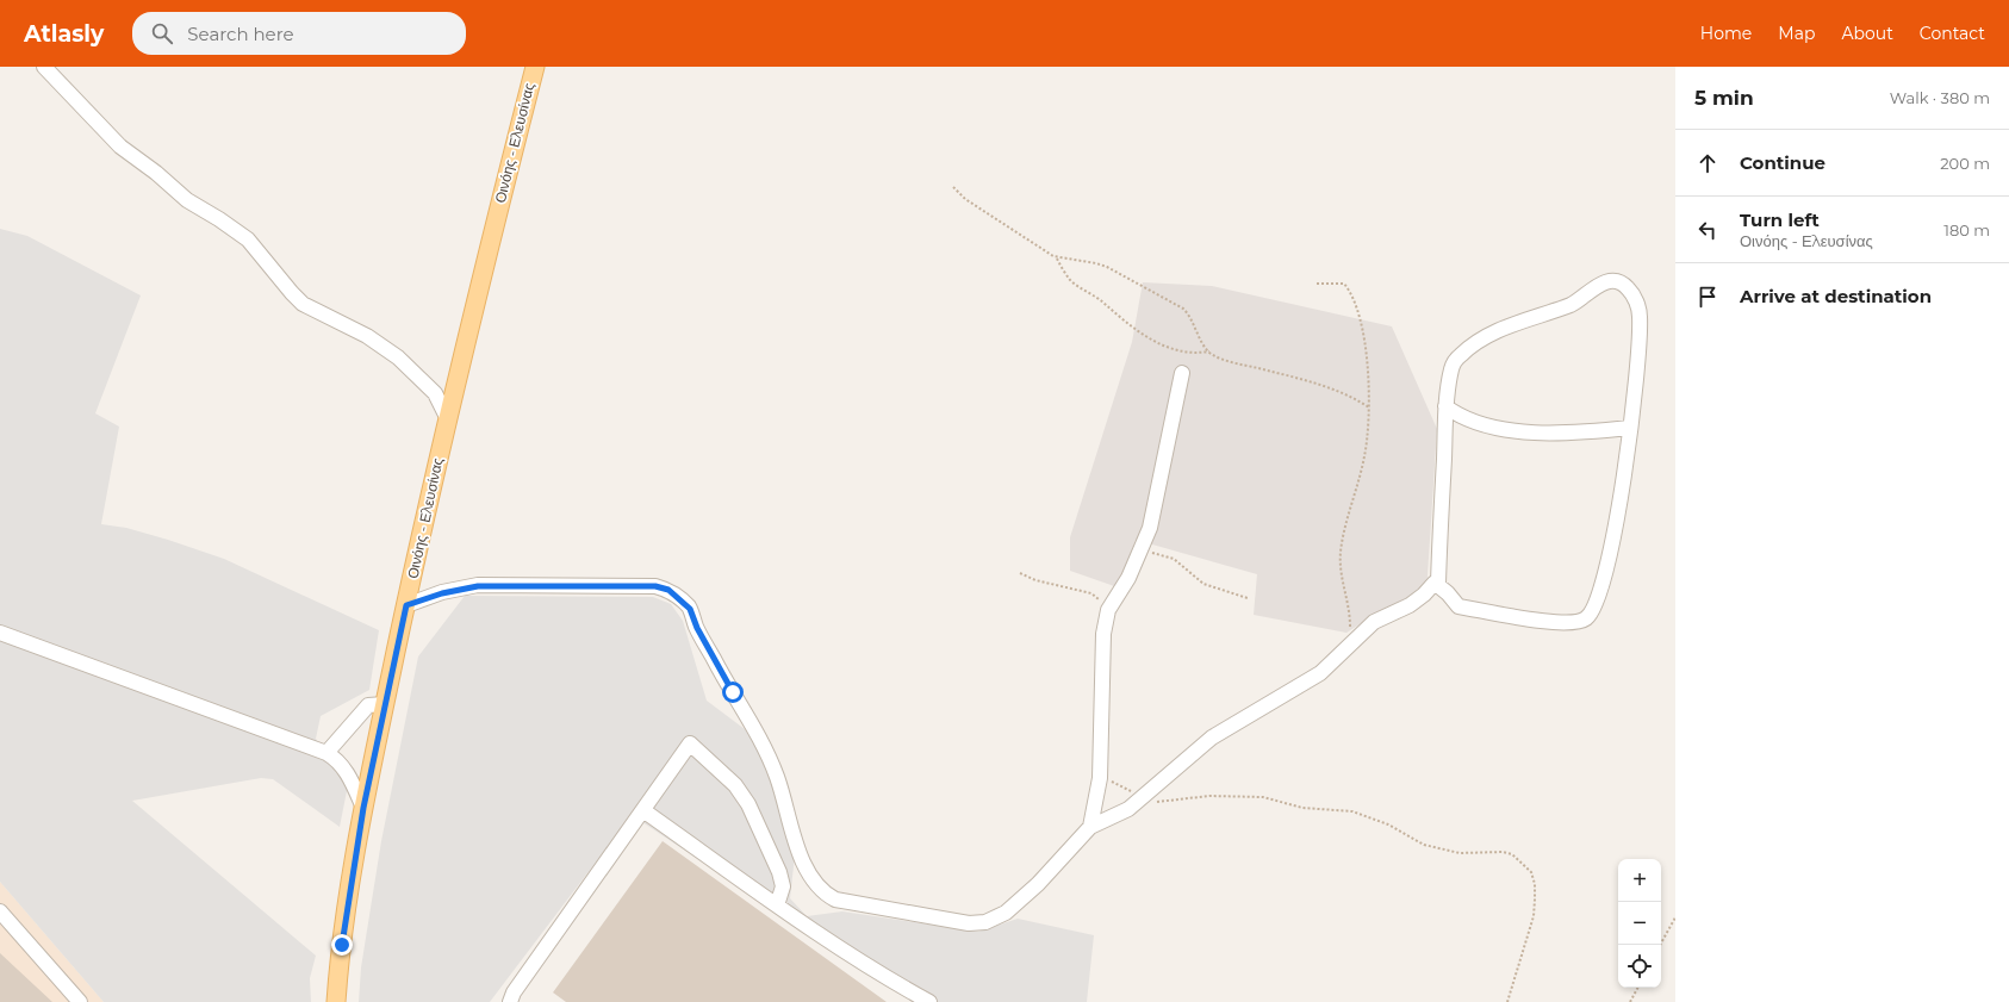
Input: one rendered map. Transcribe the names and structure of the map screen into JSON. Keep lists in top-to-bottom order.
{
  "streets": {
    "main road": ["Οινόης - Ελευσίνας"]
  },
  "page": {
    "header": "Atlasly",
    "search": "Search here",
    "nav": [
      "Home",
      "Map",
      "About",
      "Contact"
    ],
    "heading": ["5 min", "Walk · 380 m"],
    "list": [
      ["Continue", "200 m"],
      ["Turn left", "Οινόης - Ελευσίνας", "180 m"],
      "Arrive at destination"
    ],
    "map_buttons": ["+", "−"]
  }
}
